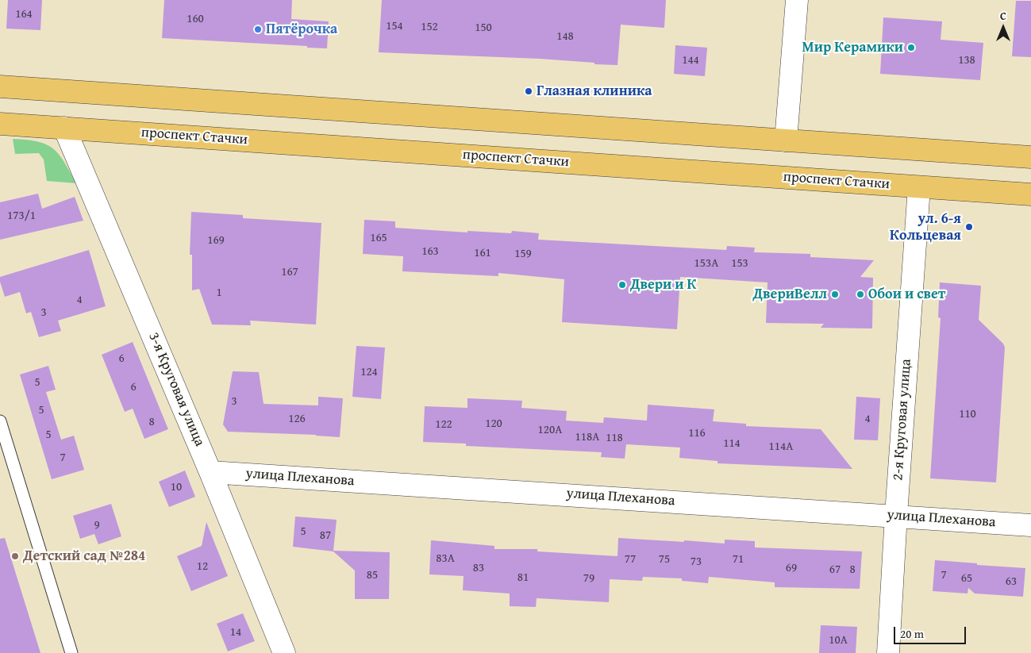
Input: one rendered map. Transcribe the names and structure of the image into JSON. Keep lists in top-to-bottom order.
{
  "streets": {
    "main road": ["проспект Стачки"],
    "street": ["3-я Круговая улица", "2-я Круговая улица", "улица Плеханова"]
  },
  "crossings": [
    ["проспект Стачки", "3-я Круговая улица"],
    ["проспект Стачки", "2-я Круговая улица"],
    ["3-я Круговая улица", "улица Плеханова"],
    ["2-я Круговая улица", "улица Плеханова"]
  ],
  "places": [
    "Пятёрочка",
    "Мир Керамики",
    "Глазная клиника",
    "ул. 6-я Кольцевая",
    "Двери и К",
    "ДвериВелл",
    "Обои и свет",
    "Детский сад №284"
  ],
  "house_numbers": [
    "164",
    "160",
    "154",
    "152",
    "150",
    "148",
    "144",
    "138",
    "173/1",
    "165",
    "169",
    "163",
    "161",
    "159",
    "153А",
    "153",
    "167",
    "1",
    "4",
    "3",
    "6",
    "124",
    "5",
    "6",
    "3",
    "5",
    "110",
    "126",
    "4",
    "8",
    "120",
    "122",
    "120А",
    "116",
    "5",
    "118А",
    "118",
    "114",
    "114А",
    "7",
    "10",
    "9",
    "5",
    "87",
    "83А",
    "77",
    "75",
    "71",
    "73",
    "12",
    "83",
    "69",
    "67",
    "8",
    "85",
    "7",
    "81",
    "79",
    "65",
    "63",
    "14",
    "10А"
  ],
  "scale_bar": "20 m",
  "north": "top"
}
